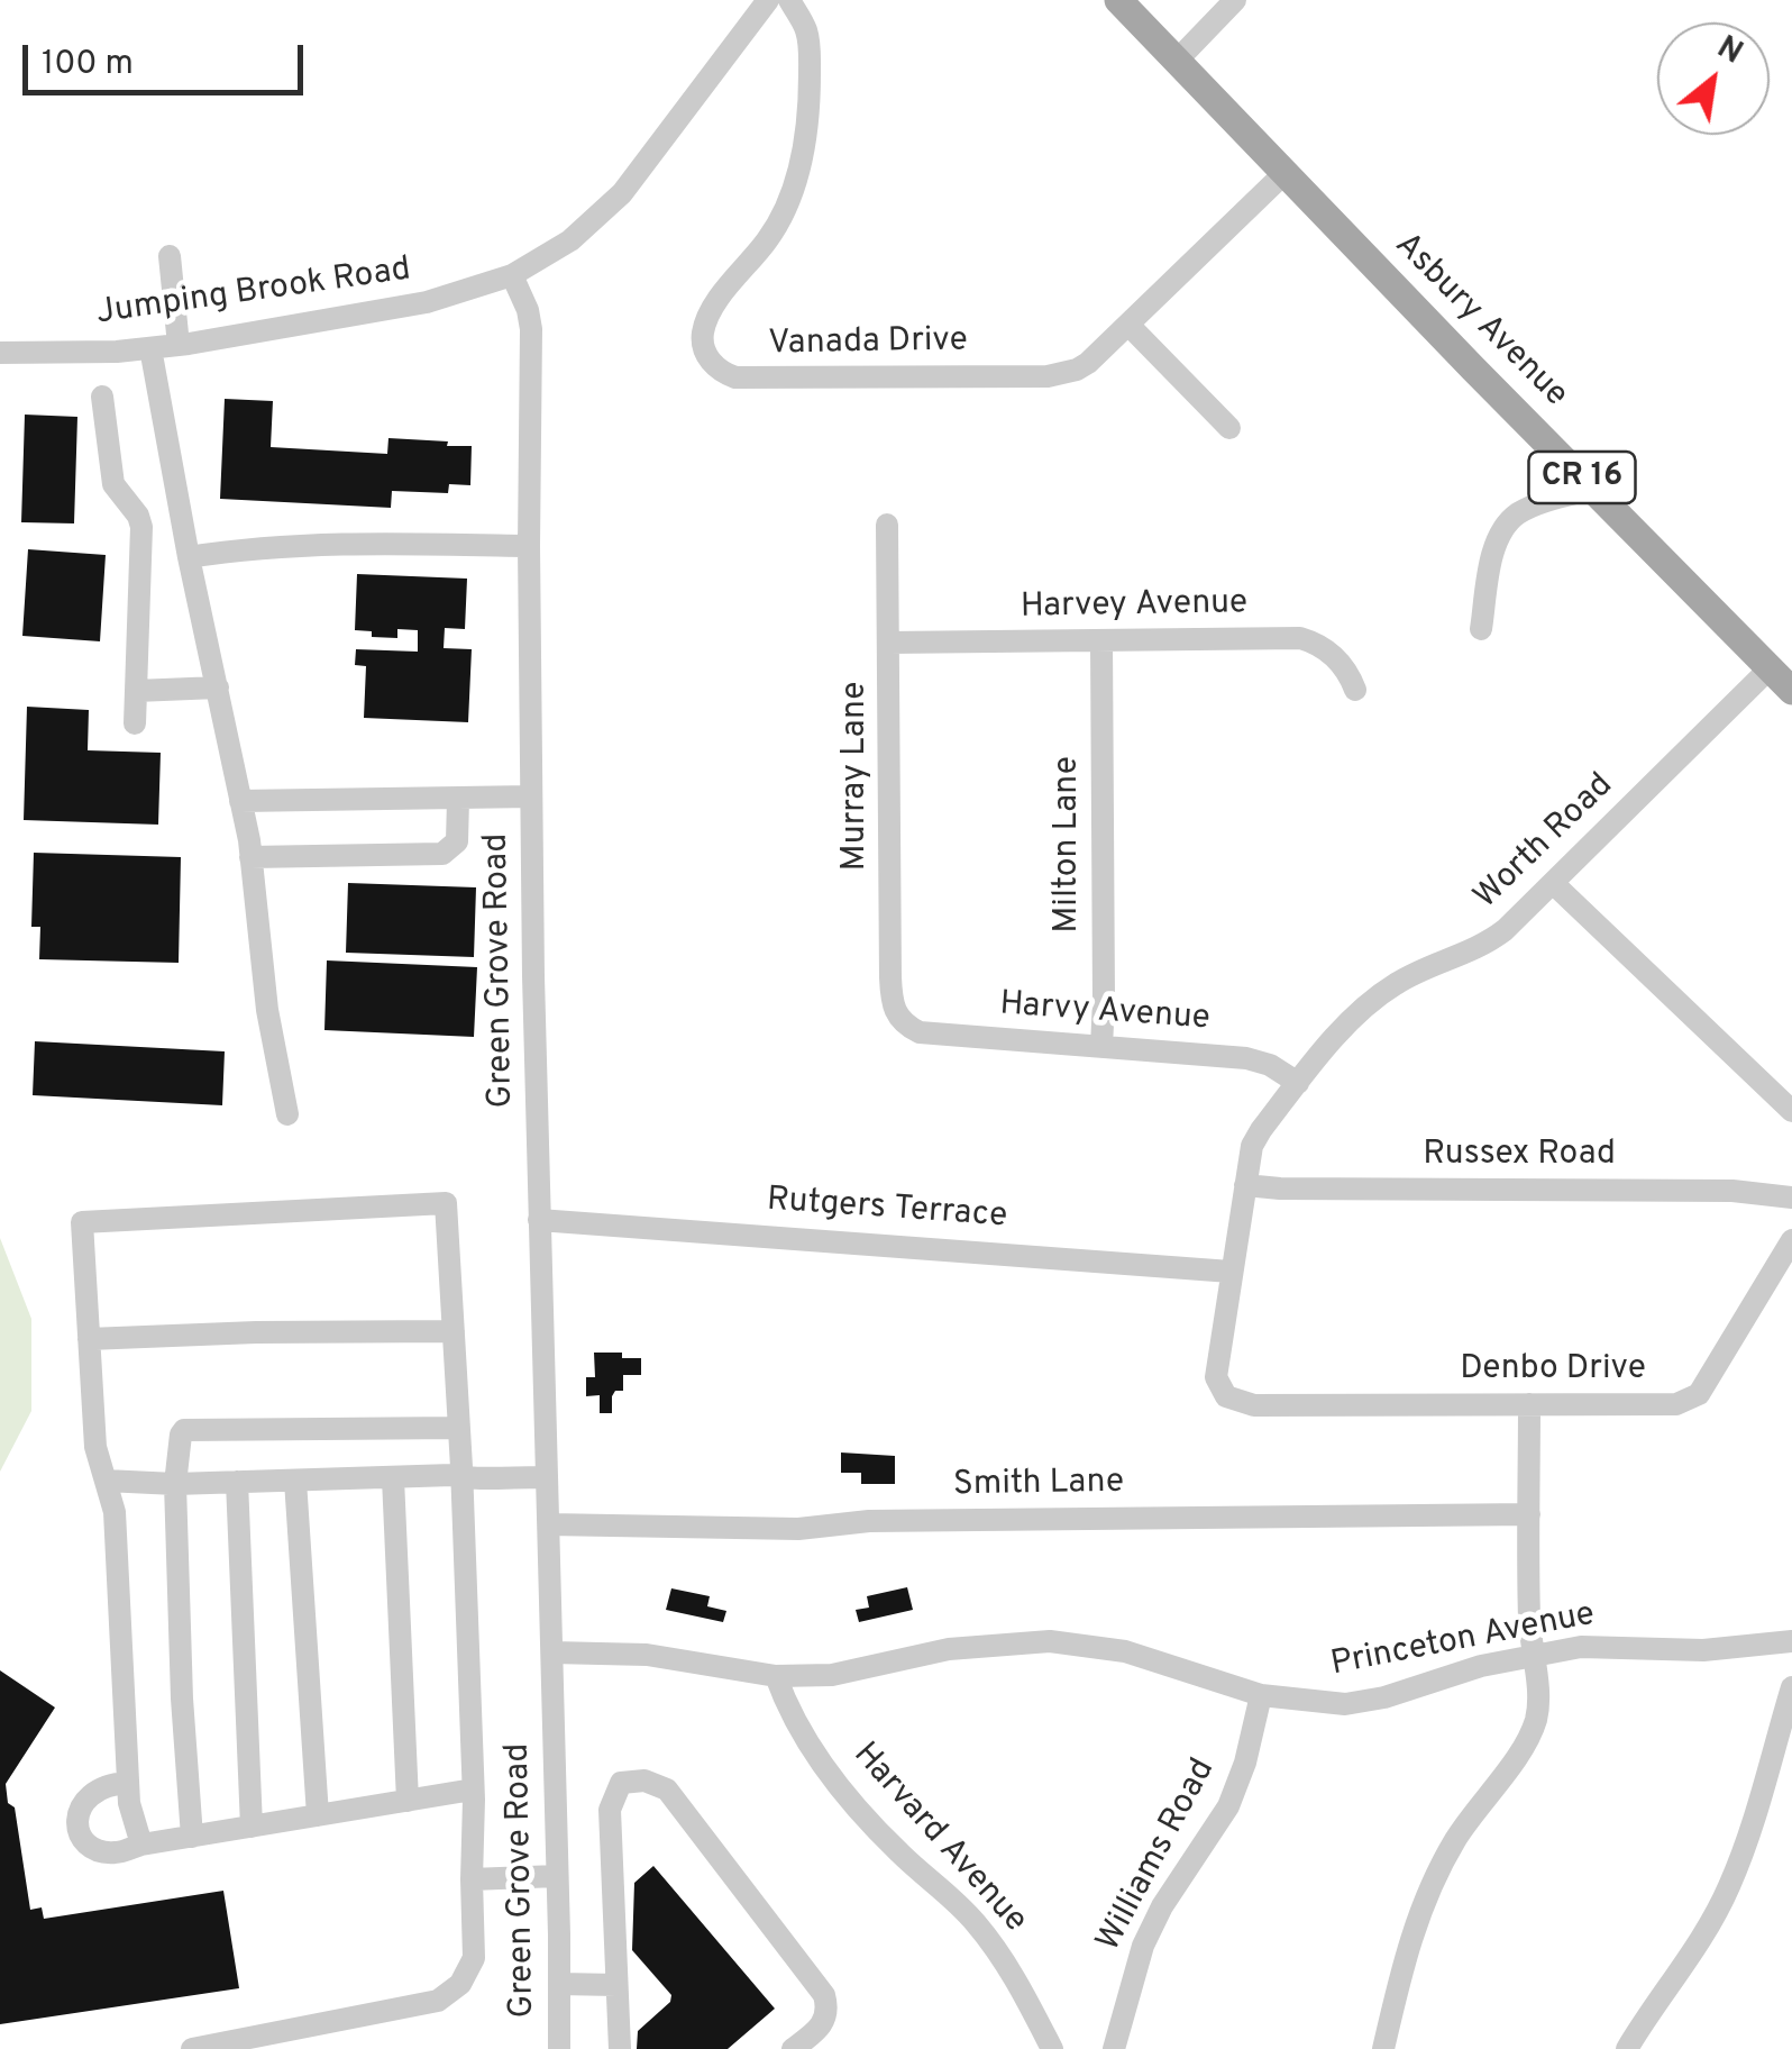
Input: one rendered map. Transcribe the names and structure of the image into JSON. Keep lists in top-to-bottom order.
{
  "streets": {
    "main road": ["Asbury Avenue", "CR 16"],
    "street": [
      "Jumping Brook Road",
      "Vanada Drive",
      "Harvey Avenue",
      "Murray Lane",
      "Worth Road",
      "Milton Lane",
      "Green Grove Road",
      "Harvy Avenue",
      "Russex Road",
      "Rutgers Terrace",
      "Denbo Drive",
      "Smith Lane",
      "Princeton Avenue",
      "Harvard Avenue",
      "Williams Road"
    ]
  },
  "crossings": [
    ["Jumping Brook Road", "Green Grove Road"],
    ["Asbury Avenue", "Vanada Drive"],
    ["Asbury Avenue", "Worth Road"],
    ["Harvey Avenue", "Murray Lane"],
    ["Harvey Avenue", "Milton Lane"],
    ["Murray Lane", "Harvy Avenue"],
    ["Worth Road", "Harvy Avenue"],
    ["Worth Road", "Russex Road"],
    ["Worth Road", "Rutgers Terrace"],
    ["Worth Road", "Denbo Drive"],
    ["Milton Lane", "Harvy Avenue"],
    ["Green Grove Road", "Rutgers Terrace"],
    ["Green Grove Road", "Smith Lane"],
    ["Green Grove Road", "Princeton Avenue"],
    ["Princeton Avenue", "Harvard Avenue"],
    ["Princeton Avenue", "Williams Road"]
  ],
  "scale_bar": "100 m",
  "north": "top right"
}
